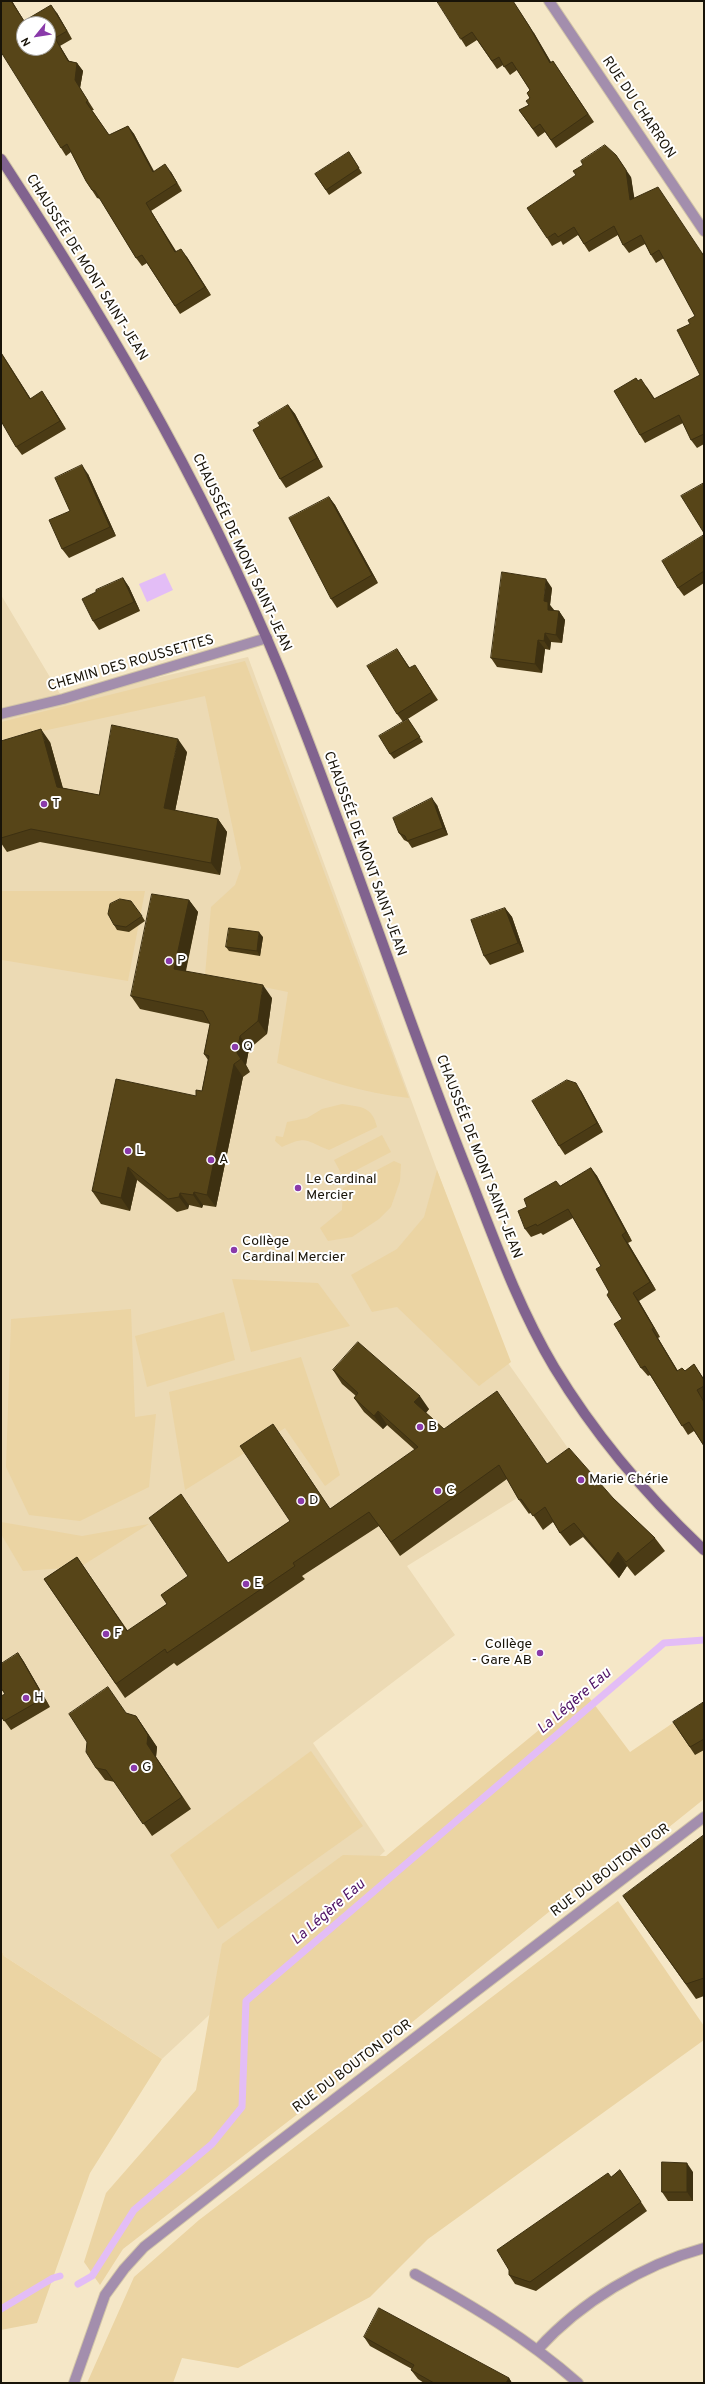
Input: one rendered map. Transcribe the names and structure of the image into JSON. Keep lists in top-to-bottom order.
{
  "streets": {
    "main road": ["CHAUSSÉE DE MONT SAINT-JEAN"],
    "street": ["RUE DU CHARRON", "CHEMIN DES ROUSSETTES", "RUE DU BOUTON D'OR"]
  },
  "crossings": [
    ["CHAUSSÉE DE MONT SAINT-JEAN", "CHEMIN DES ROUSSETTES"]
  ],
  "water": ["La Légère Eau"],
  "places": [
    "T",
    "P",
    "Q",
    "L",
    "A",
    "Le Cardinal Mercier",
    "Collège Cardinal Mercier",
    "B",
    "Marie Chérie",
    "C",
    "D",
    "E",
    "F",
    "Collège - Gare AB",
    "H",
    "G"
  ],
  "north": "bottom left"
}
